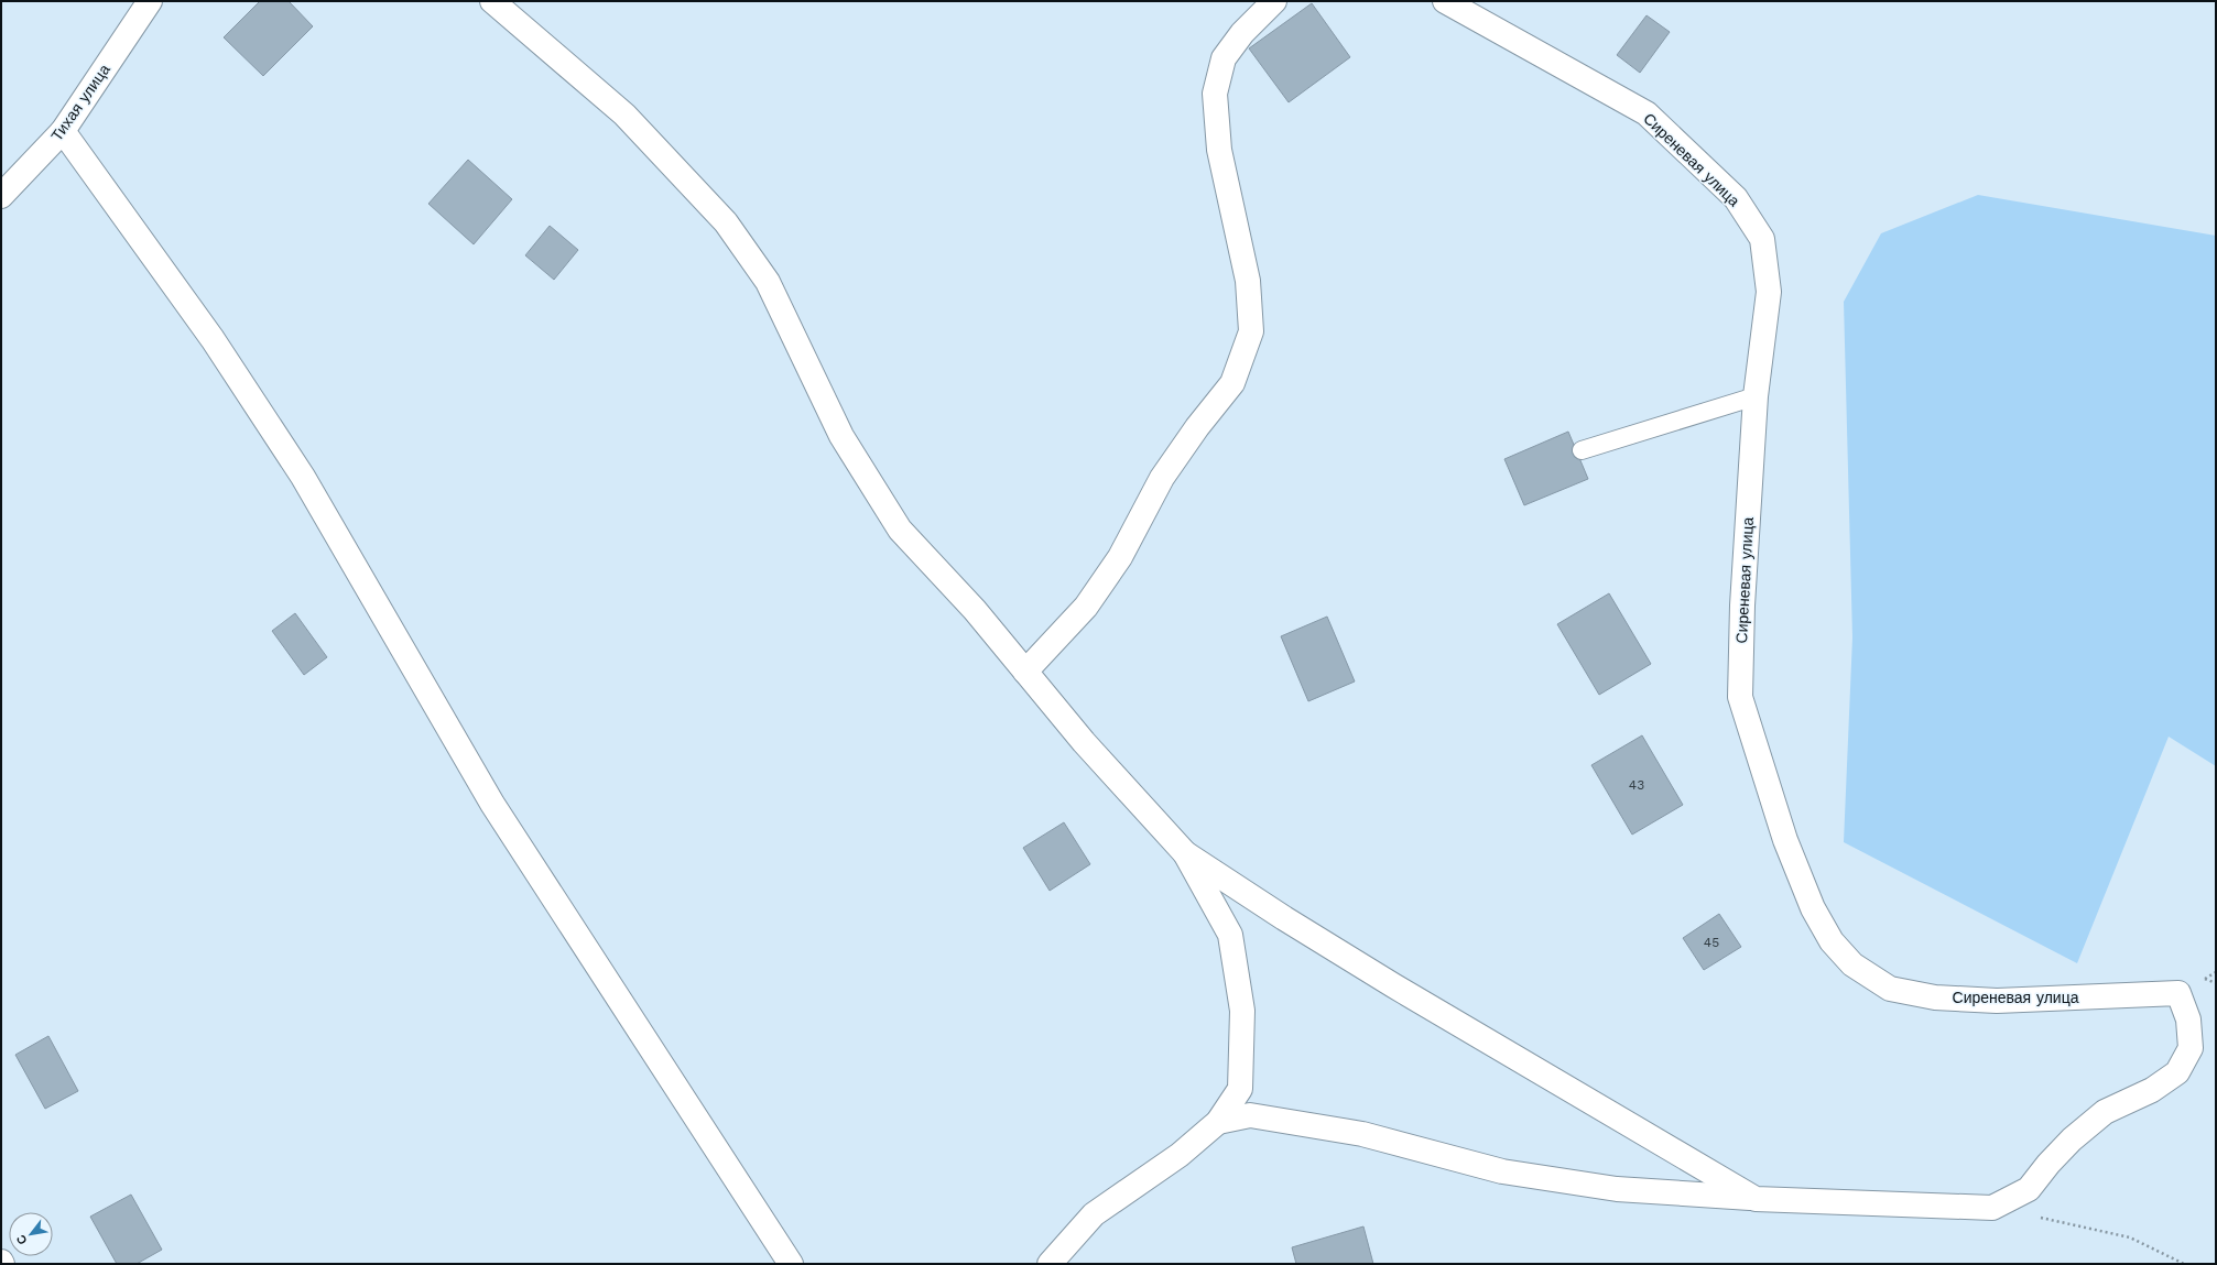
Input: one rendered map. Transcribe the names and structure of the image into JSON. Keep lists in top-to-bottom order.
{
  "streets": {
    "street": ["Тихая улица", "Сиреневая улица"]
  },
  "house_numbers": ["43", "45"],
  "north": "bottom left"
}
